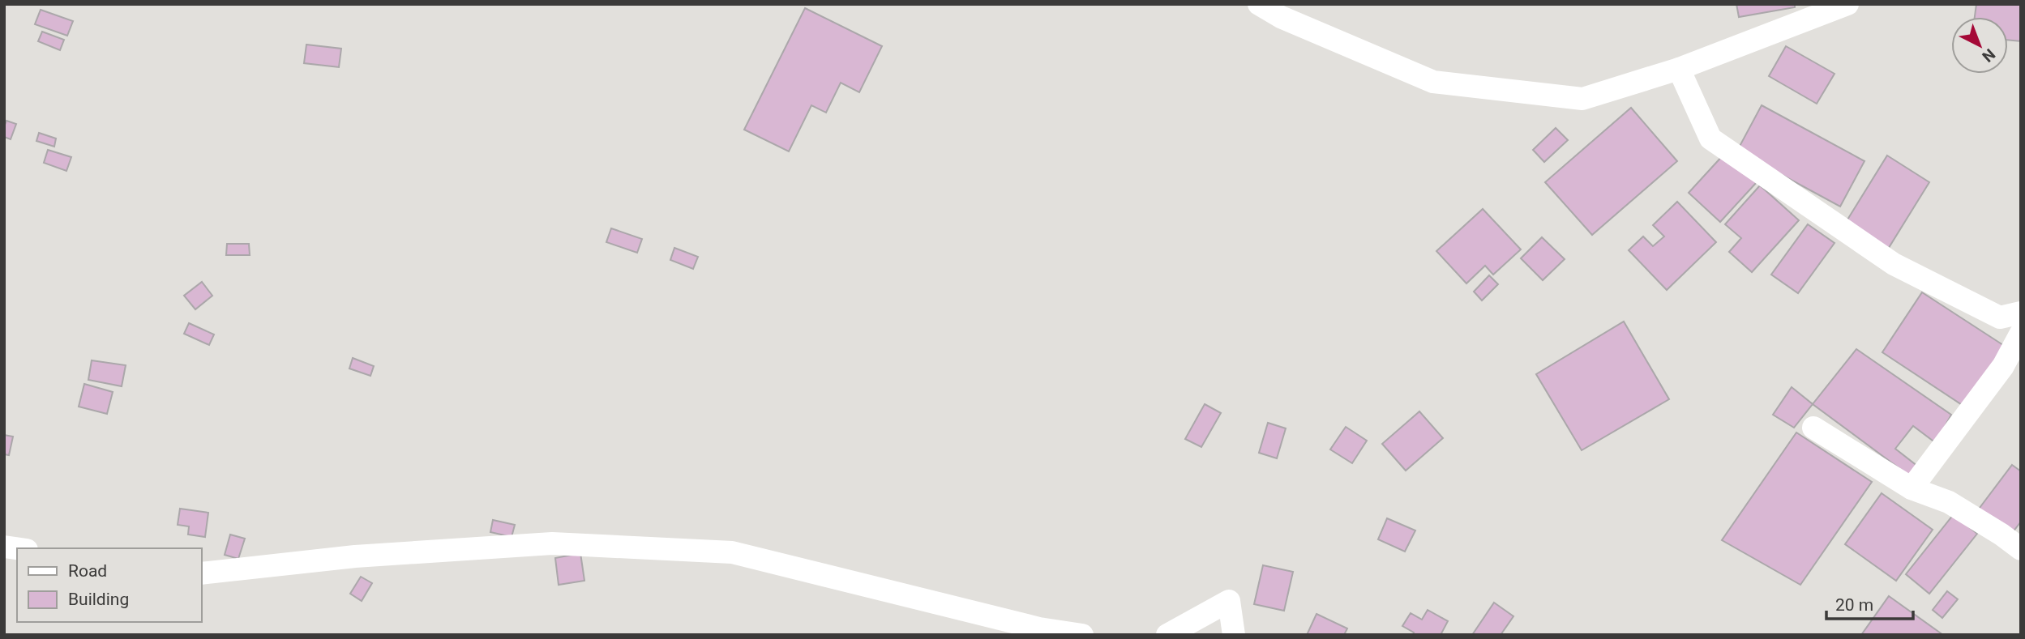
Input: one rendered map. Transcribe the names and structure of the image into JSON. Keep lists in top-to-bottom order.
{
  "legend": ["Road", "Building"],
  "scale_bar": "20 m",
  "north": "bottom right"
}
